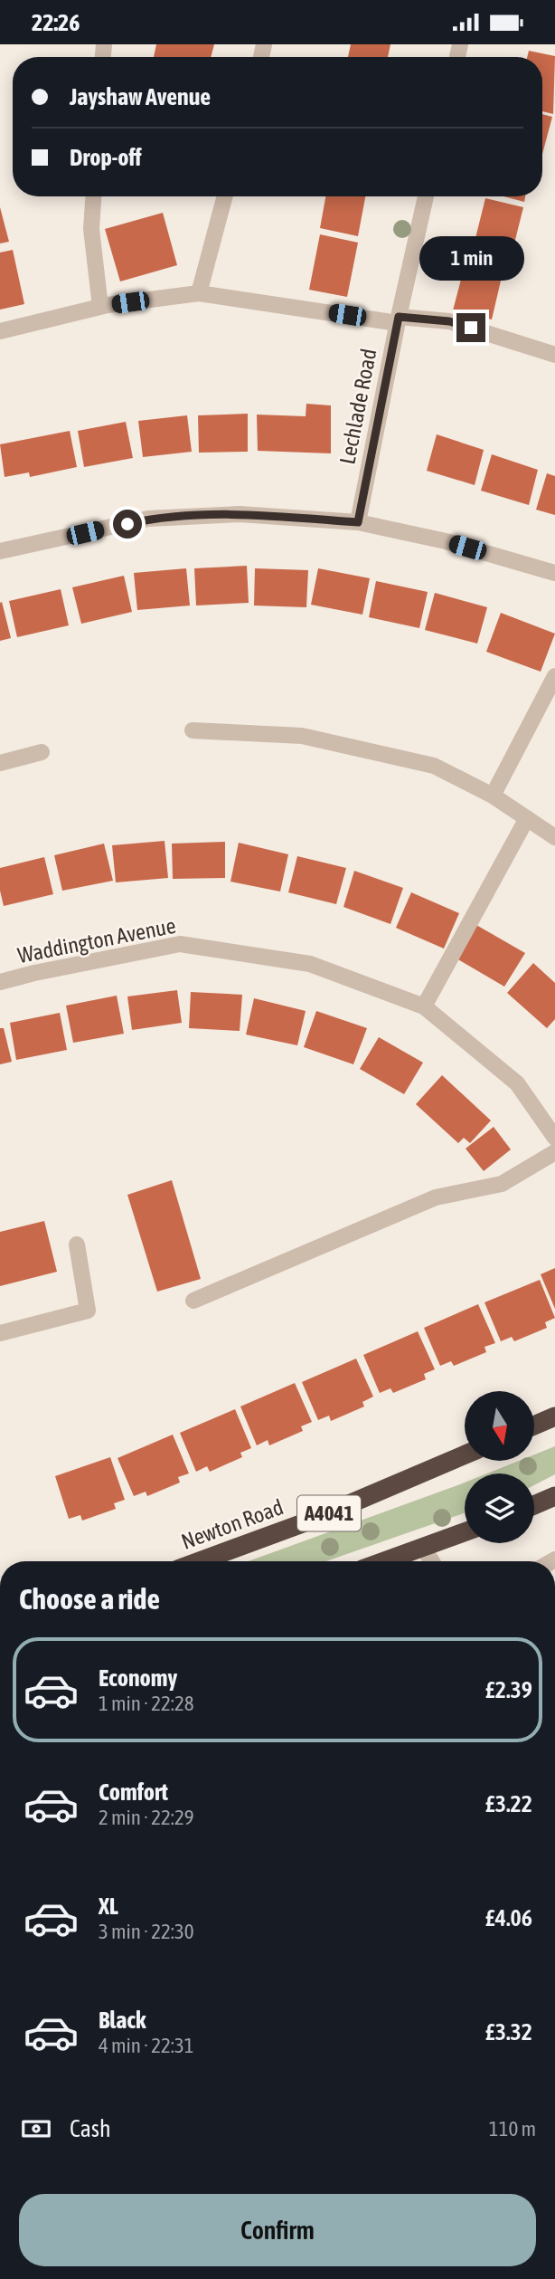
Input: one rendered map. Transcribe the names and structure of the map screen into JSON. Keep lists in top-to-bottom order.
{
  "streets": {
    "highway": ["A4041", "Newton Road"],
    "street": ["Lechlade Road", "Waddington Avenue"]
  },
  "north": "bottom",
  "page": {
    "status": "22:26",
    "banner": ["Jayshaw Avenue", "Drop-off"],
    "bubble": "1 min",
    "heading": "Choose a ride",
    "list": [
      {
        "name": "Economy",
        "note": "1 min · 22:28",
        "value": "£2.39"
      },
      {
        "name": "Comfort",
        "note": "2 min · 22:29",
        "value": "£3.22"
      },
      {
        "name": "XL",
        "note": "3 min · 22:30",
        "value": "£4.06"
      },
      {
        "name": "Black",
        "note": "4 min · 22:31",
        "value": "£3.32"
      }
    ],
    "pay": ["Cash", "110 m"],
    "buttons": "Confirm"
  }
}
